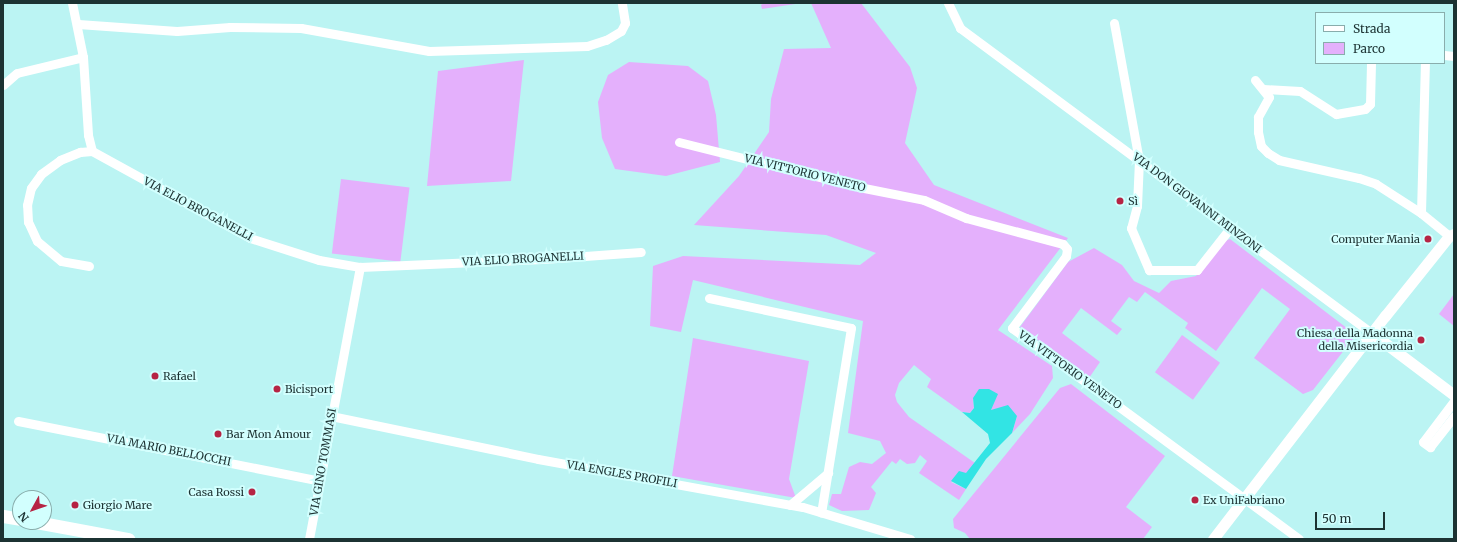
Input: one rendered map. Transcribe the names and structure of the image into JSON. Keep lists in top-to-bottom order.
{
  "streets": {
    "street": [
      "VIA VITTORIO VENETO",
      "VIA DON GIOVANNI MINZONI",
      "VIA ELIO BROGANELLI",
      "VIA MARIO BELLOCCHI",
      "VIA GINO TOMMASI",
      "VIA ENGLES PROFILI"
    ]
  },
  "crossings": [
    ["VIA ELIO BROGANELLI", "VIA GINO TOMMASI"],
    ["VIA MARIO BELLOCCHI", "VIA GINO TOMMASI"],
    ["VIA GINO TOMMASI", "VIA ENGLES PROFILI"]
  ],
  "places": [
    "Sì",
    "Computer Mania",
    "Chiesa della Madonna della Misericordia",
    "Rafael",
    "Bicisport",
    "Bar Mon Amour",
    "Casa Rossi",
    "Ex UniFabriano",
    "Giorgio Mare"
  ],
  "legend": ["Strada", "Parco"],
  "scale_bar": "50 m",
  "north": "bottom left"
}
